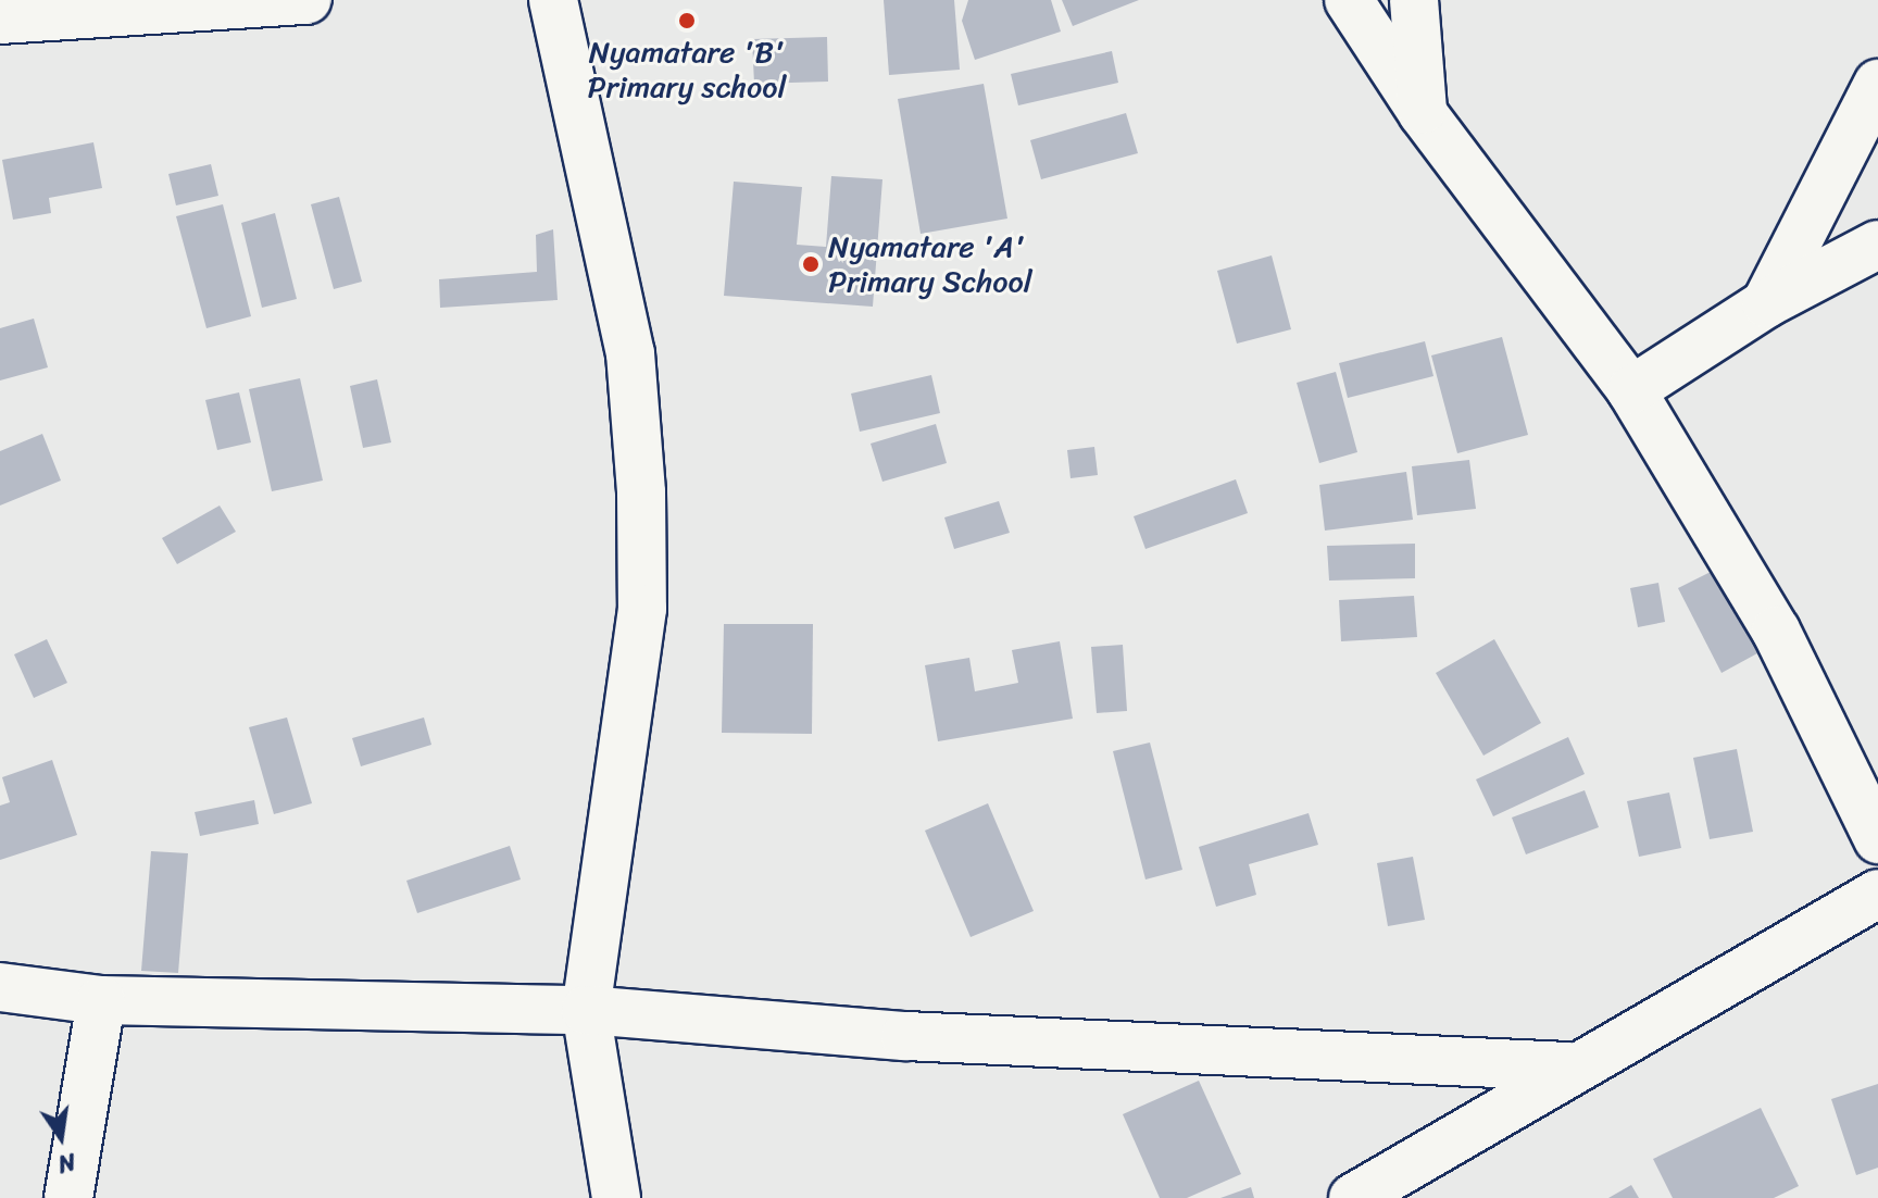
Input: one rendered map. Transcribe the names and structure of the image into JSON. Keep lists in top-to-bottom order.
{
  "places": ["Nyamatare 'B' Primary school", "Nyamatare 'A' Primary School"],
  "north": "bottom"
}
